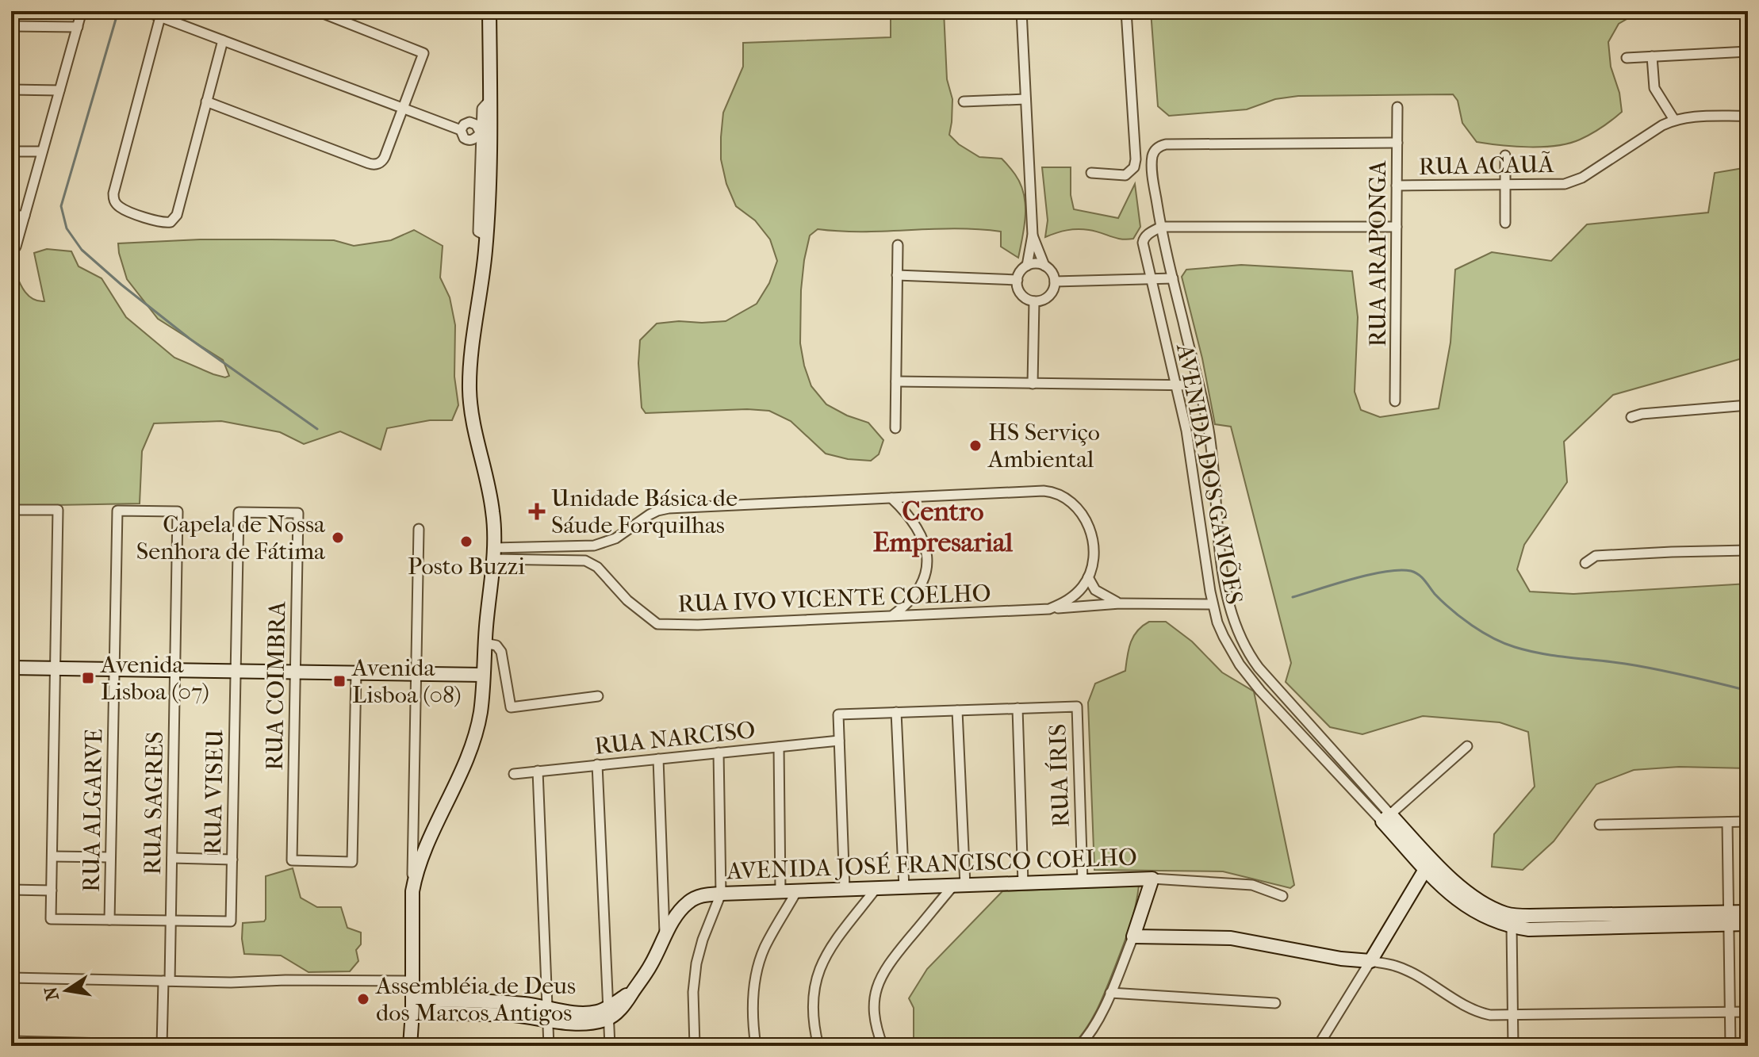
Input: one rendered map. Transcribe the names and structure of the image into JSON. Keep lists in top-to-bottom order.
{
  "streets": {
    "street": [
      "RUA ACAUÃ",
      "RUA ARAPONGA",
      "AVENIDA DOS GAVIÕES",
      "RUA IVO VICENTE COELHO",
      "RUA COIMBRA",
      "RUA NARCISO",
      "RUA ÍRIS",
      "RUA VISEU",
      "RUA SAGRES",
      "RUA ALGARVE",
      "AVENIDA JOSÉ FRANCISCO COELHO"
    ]
  },
  "crossings": [
    ["RUA ACAUÃ", "RUA ARAPONGA"],
    ["RUA ARAPONGA", "AVENIDA DOS GAVIÕES"],
    ["AVENIDA DOS GAVIÕES", "RUA IVO VICENTE COELHO"],
    ["RUA COIMBRA", "RUA VISEU"],
    ["RUA ÍRIS", "AVENIDA JOSÉ FRANCISCO COELHO"],
    ["RUA VISEU", "RUA SAGRES"],
    ["RUA SAGRES", "RUA ALGARVE"]
  ],
  "districts": ["Centro Empresarial"],
  "places": {
    "other": [
      "HS Serviço Ambiental",
      "Capela de Nossa Senhora de Fátima",
      "Posto Buzzi",
      "Assembléia de Deus dos Marcos Antigos"
    ],
    "health": ["Unidade Básica de Sáude Forquilhas"],
    "transit": ["Avenida Lisboa (07)", "Avenida Lisboa (08)"]
  },
  "north": "left"
}
